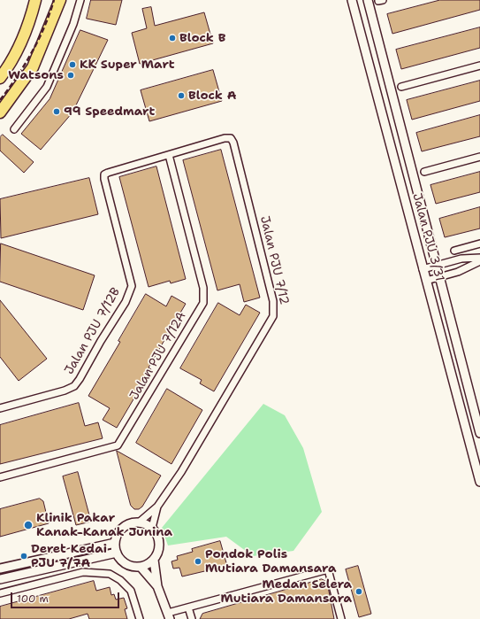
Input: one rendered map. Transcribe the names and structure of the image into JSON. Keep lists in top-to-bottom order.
{
  "streets": {
    "street": [
      "Jalan PJU 3/31",
      "Jalan PJU 7/12",
      "Jalan PJU 7/12B",
      "Jalan PJU 7/12A"
    ]
  },
  "crossings": [
    ["Jalan PJU 7/12", "Jalan PJU 7/12B"],
    ["Jalan PJU 7/12", "Jalan PJU 7/12A"],
    ["Jalan PJU 7/12B", "Jalan PJU 7/12A"]
  ],
  "places": [
    "Block B",
    "KK Super Mart",
    "Watsons",
    "Block A",
    "99 Speedmart",
    "Klinik Pakar Kanak-Kanak Junina",
    "Deret Kedai PJU 7/7A",
    "Pondok Polis Mutiara Damansara",
    "Medan Selera Mutiara Damansara"
  ],
  "scale_bar": "100 m"
}
